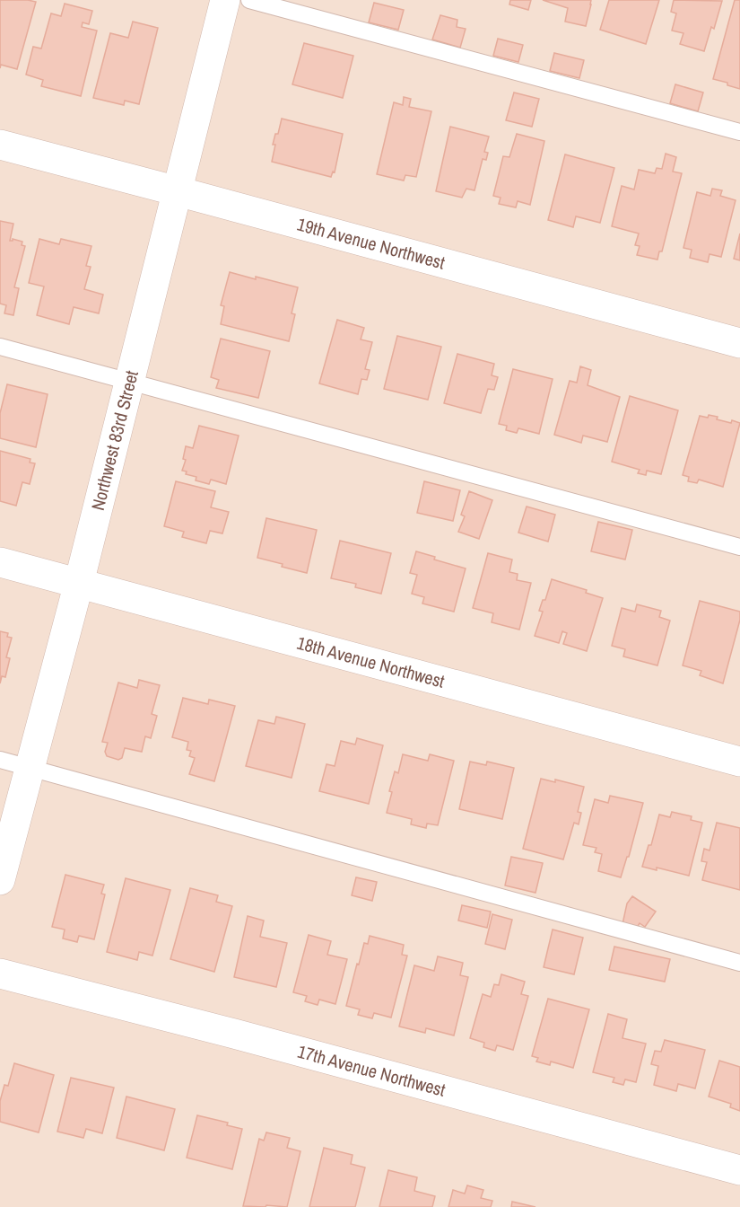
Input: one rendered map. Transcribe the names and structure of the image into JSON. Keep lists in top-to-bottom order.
{
  "streets": {
    "street": [
      "19th Avenue Northwest",
      "Northwest 83rd Street",
      "18th Avenue Northwest",
      "17th Avenue Northwest"
    ]
  },
  "crossings": [
    ["19th Avenue Northwest", "Northwest 83rd Street"],
    ["Northwest 83rd Street", "18th Avenue Northwest"]
  ]
}
